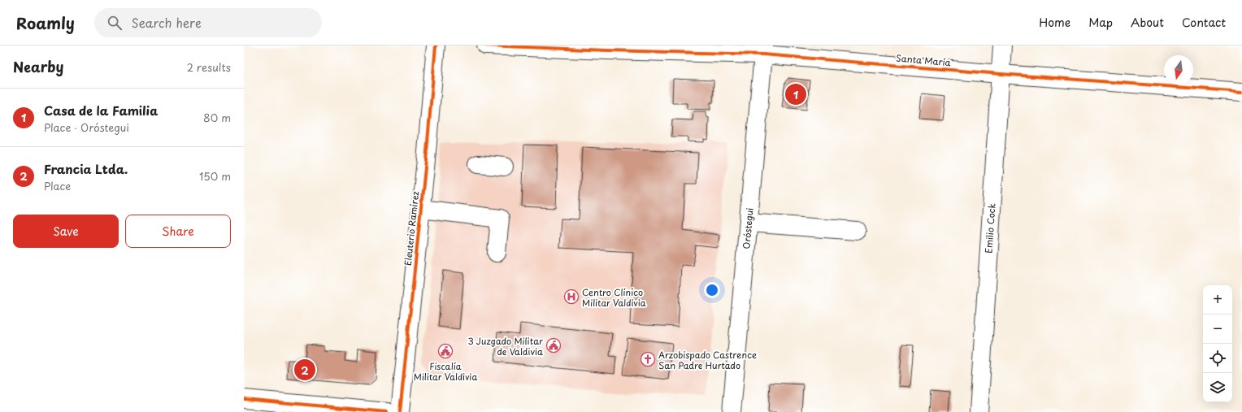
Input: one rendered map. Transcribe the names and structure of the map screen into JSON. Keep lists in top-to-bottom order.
{
  "streets": {
    "street": [
      "Santa María",
      "Eleuterio Ramírez",
      "Oróstegui",
      "Emilio Cock"
    ]
  },
  "crossings": [
    ["Santa María", "Oróstegui"],
    ["Santa María", "Emilio Cock"]
  ],
  "places": {
    "hospital": ["Centro Clínico Militar Valdivia"],
    "public building": ["3 Juzgado Militar de Valdivia", "Fiscalía Militar Valdivia"],
    "church": ["Arzobispado Castrence San Padre Hurtado"]
  },
  "north": "bottom",
  "page": {
    "header": "Roamly",
    "search": "Search here",
    "nav": [
      "Home",
      "Map",
      "About",
      "Contact"
    ],
    "heading": ["Nearby", "2 results"],
    "pins": ["1", "2"],
    "list": [
      {
        "mark": "1",
        "name": "Casa de la Familia",
        "note": "Place · Oróstegui",
        "value": "80 m"
      },
      {
        "mark": "2",
        "name": "Francia Ltda.",
        "note": "Place",
        "value": "150 m"
      }
    ],
    "buttons": ["Save", "Share"],
    "map_buttons": ["+", "−"]
  }
}
